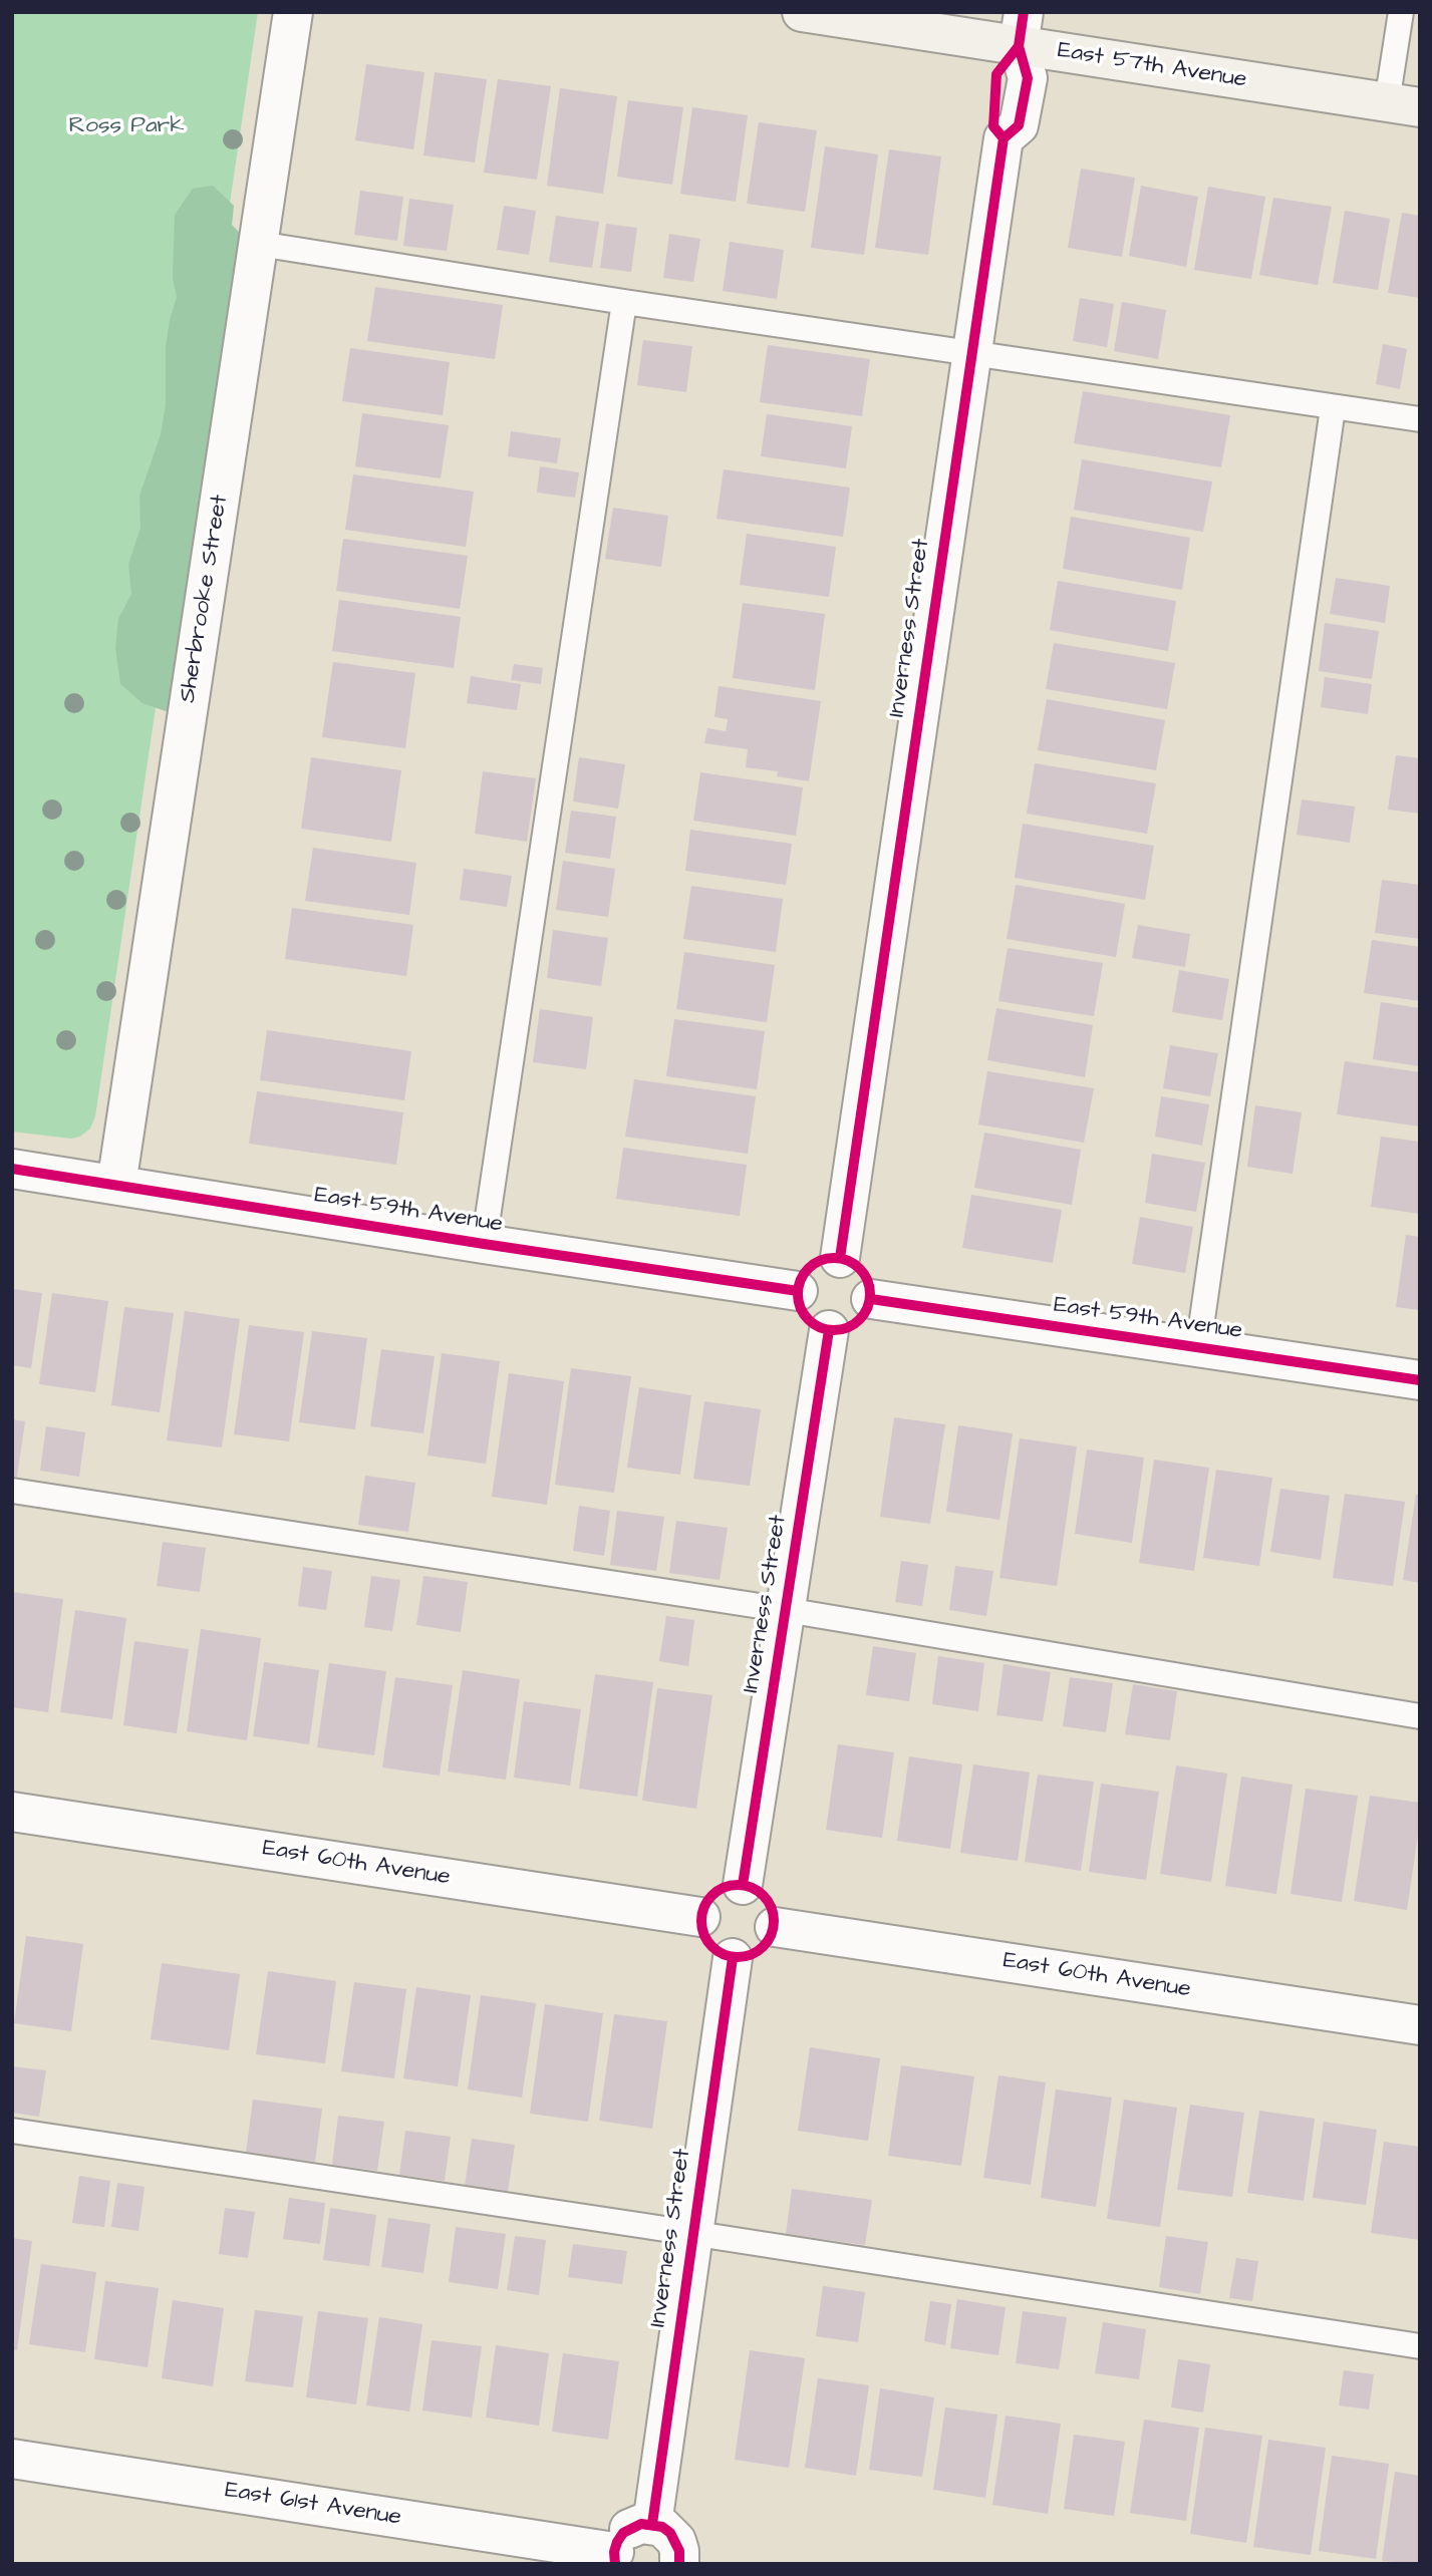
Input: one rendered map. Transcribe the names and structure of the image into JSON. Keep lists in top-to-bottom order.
{
  "streets": {
    "street": [
      "East 57th Avenue",
      "Sherbrooke Street",
      "Inverness Street",
      "East 59th Avenue",
      "East 60th Avenue",
      "East 61st Avenue"
    ]
  },
  "crossings": [
    ["East 57th Avenue", "Inverness Street"],
    ["Sherbrooke Street", "East 59th Avenue"],
    ["Inverness Street", "East 59th Avenue"],
    ["Inverness Street", "East 60th Avenue"]
  ],
  "parks": ["Ross Park"]
}
